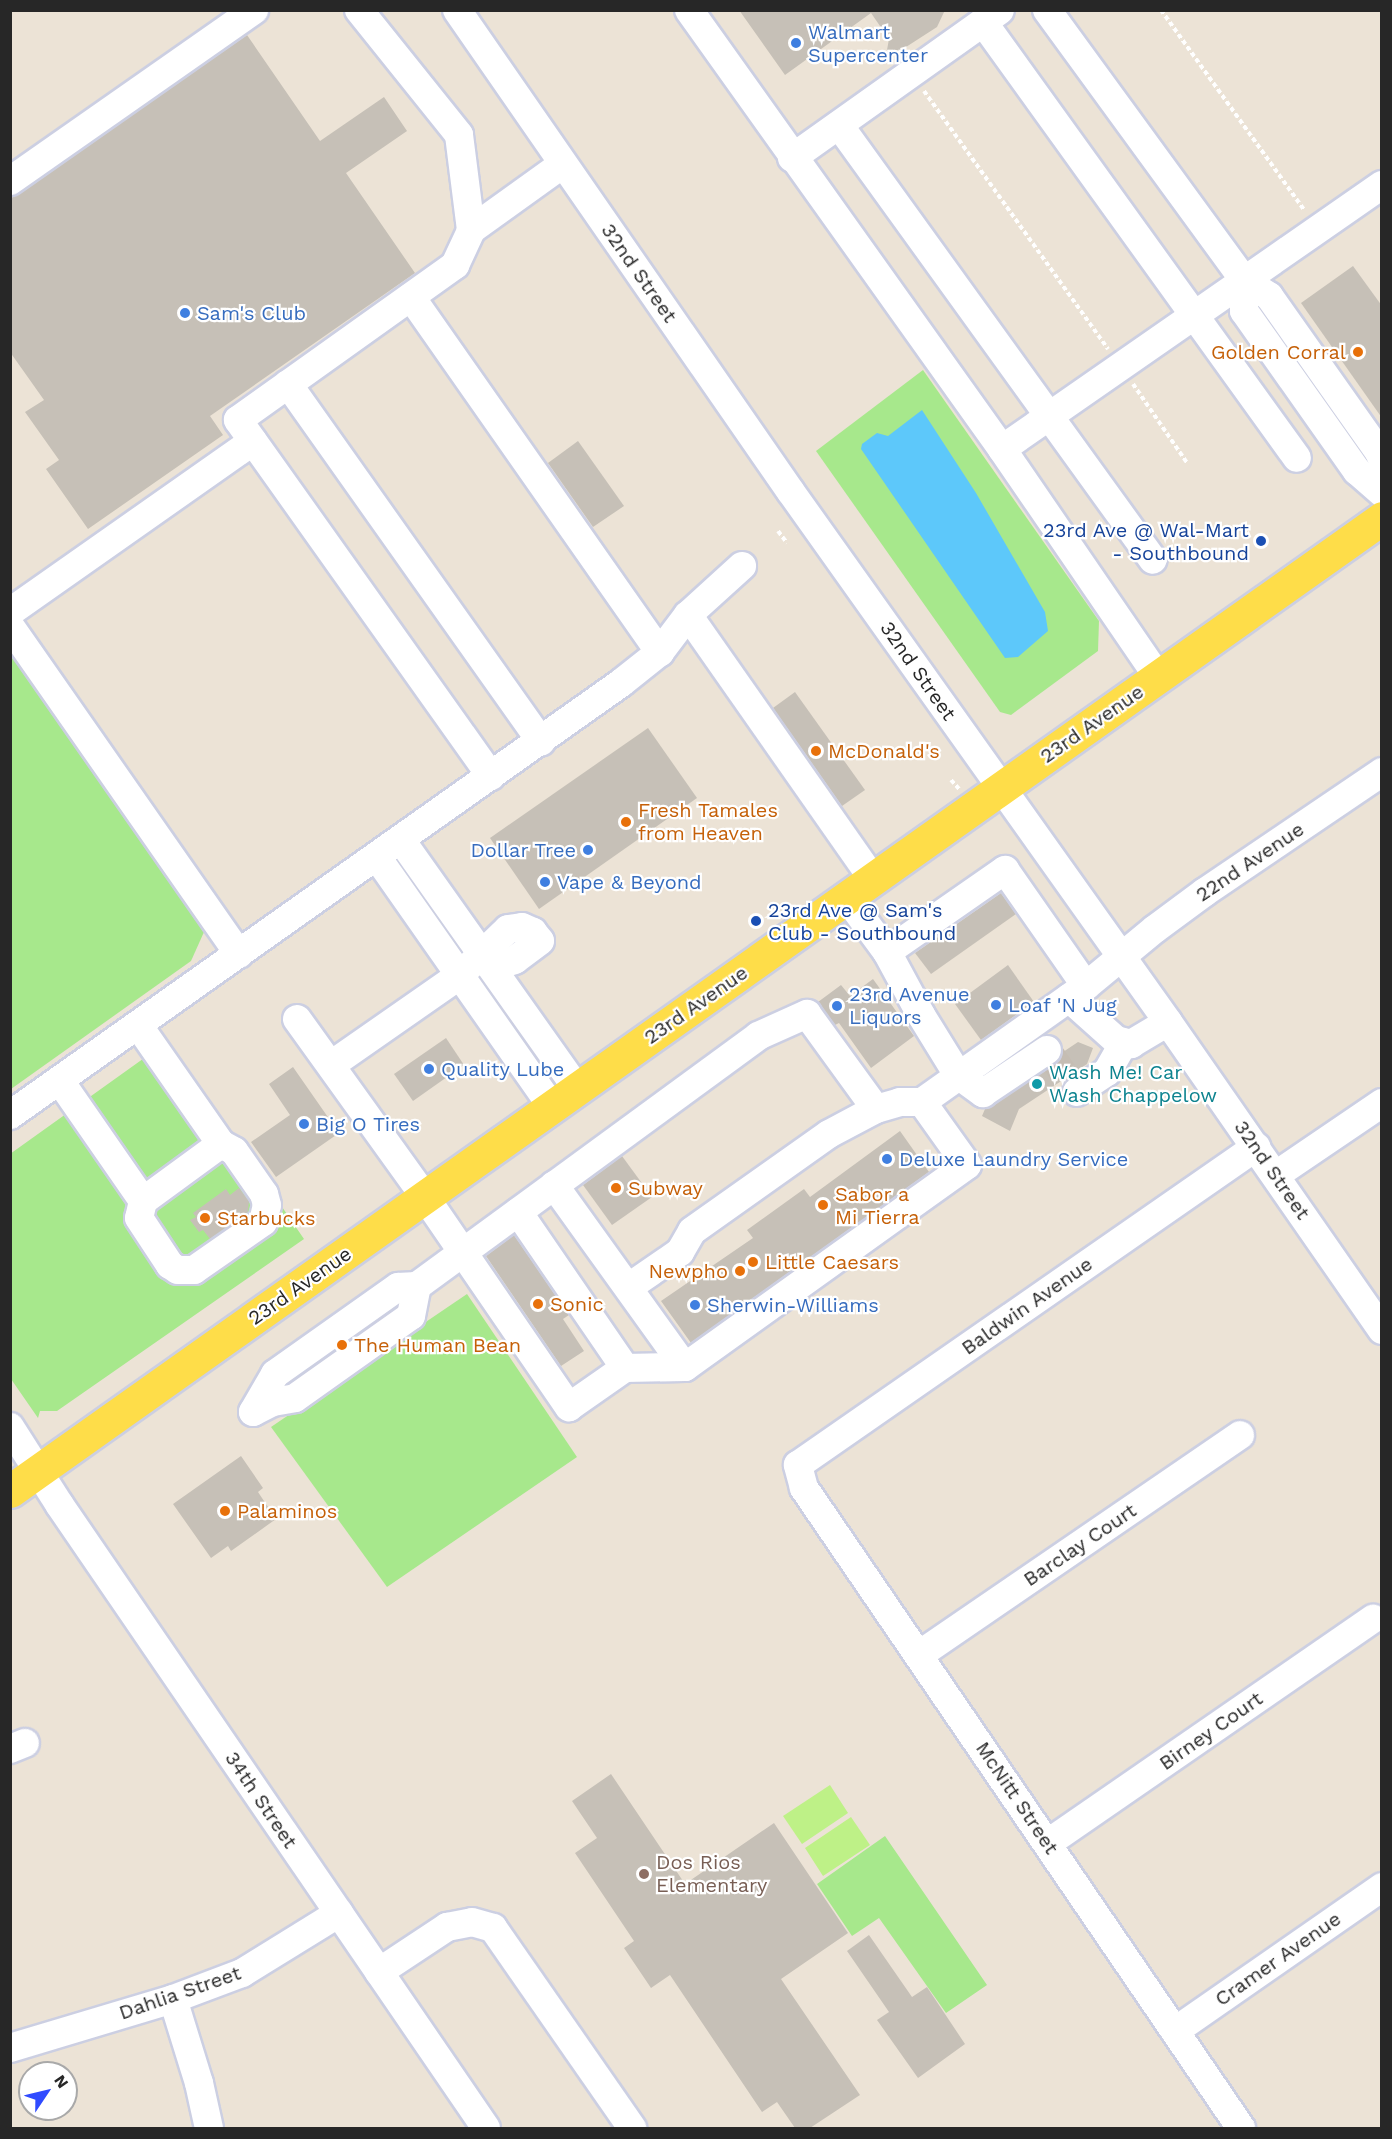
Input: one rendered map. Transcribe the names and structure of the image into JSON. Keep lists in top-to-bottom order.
{
  "streets": {
    "main road": ["23rd Avenue"],
    "street": [
      "32nd Street",
      "22nd Avenue",
      "Baldwin Avenue",
      "Barclay Court",
      "Birney Court",
      "McNitt Street",
      "34th Street",
      "Cramer Avenue",
      "Dahlia Street"
    ]
  },
  "crossings": [
    ["32nd Street", "23rd Avenue"],
    ["32nd Street", "22nd Avenue"],
    ["32nd Street", "Baldwin Avenue"],
    ["23rd Avenue", "34th Street"],
    ["Baldwin Avenue", "McNitt Street"],
    ["Barclay Court", "McNitt Street"],
    ["Birney Court", "McNitt Street"],
    ["McNitt Street", "Cramer Avenue"],
    ["34th Street", "Dahlia Street"]
  ],
  "places": [
    "Walmart Supercenter",
    "Sam's Club",
    "Golden Corral",
    "23rd Ave @ Wal-Mart - Southbound",
    "McDonald's",
    "Fresh Tamales from Heaven",
    "Dollar Tree",
    "Vape & Beyond",
    "23rd Ave @ Sam's Club - Southbound",
    "Loaf 'N Jug",
    "23rd Avenue Liquors",
    "Quality Lube",
    "Wash Me! Car Wash Chappelow",
    "Big O Tires",
    "Deluxe Laundry Service",
    "Subway",
    "Sabor a Mi Tierra",
    "Starbucks",
    "Little Caesars",
    "Newpho",
    "Sonic",
    "Sherwin-Williams",
    "The Human Bean",
    "Palaminos",
    "Dos Rios Elementary"
  ],
  "north": "top right"
}
